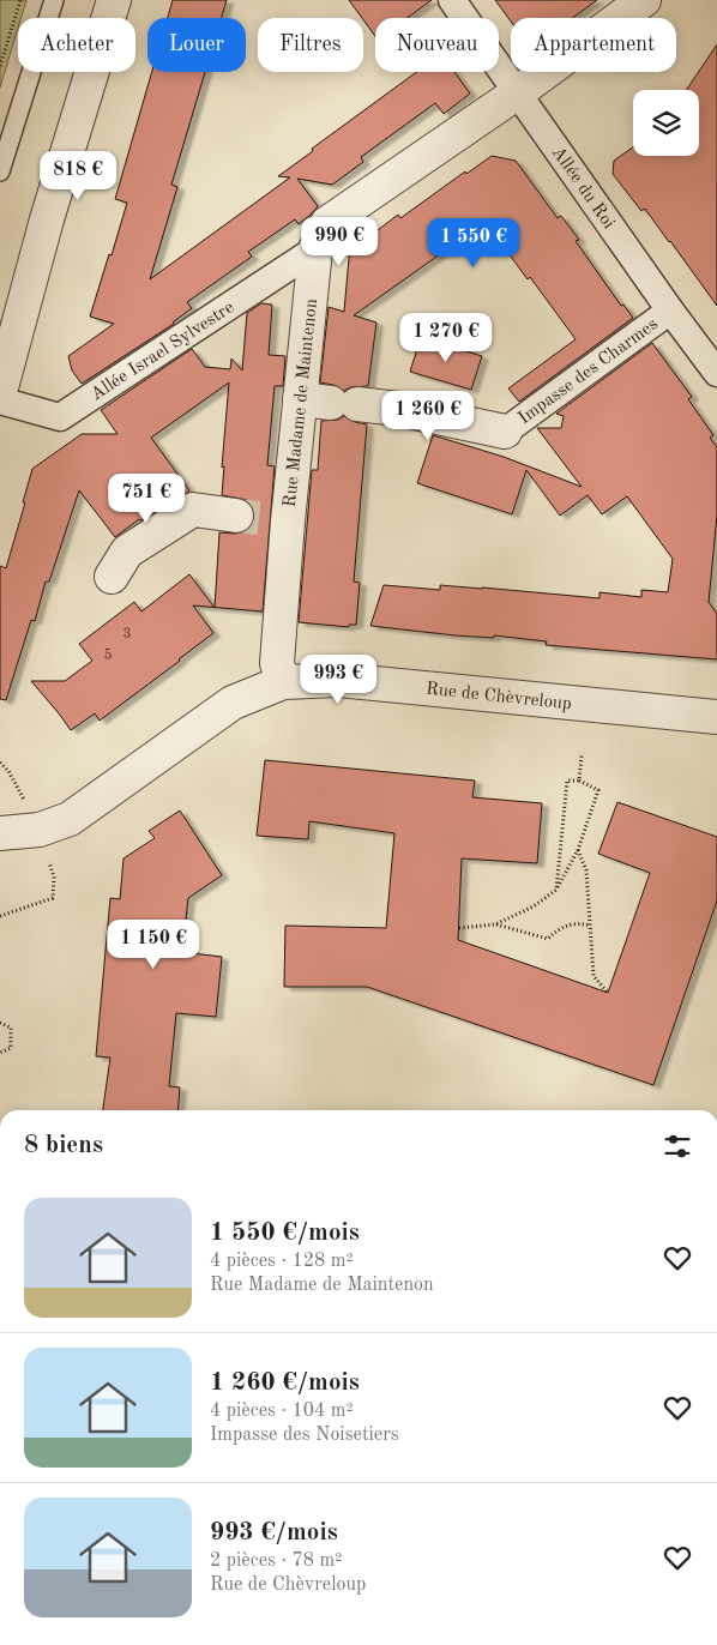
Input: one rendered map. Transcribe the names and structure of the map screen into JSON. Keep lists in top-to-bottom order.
{
  "streets": {
    "street": [
      "Allée du Roi",
      "Allée Israel Sylvestre",
      "Impasse des Charmes",
      "Rue Madame de Maintenon",
      "Rue de Chèvreloup"
    ]
  },
  "crossings": [
    ["Allée du Roi", "Impasse des Charmes"],
    ["Allée du Roi", "Rue Madame de Maintenon"],
    ["Allée Israel Sylvestre", "Rue Madame de Maintenon"],
    ["Rue Madame de Maintenon", "Rue de Chèvreloup"]
  ],
  "house_numbers": ["3", "5"],
  "page": {
    "chip": [
      "Acheter",
      "Louer",
      "Filtres",
      "Nouveau",
      "Appartement"
    ],
    "price": [
      "818 €",
      "990 €",
      "1 550 €",
      "1 270 €",
      "1 260 €",
      "751 €",
      "993 €",
      "1 150 €"
    ],
    "heading": "8 biens",
    "list": [
      {
        "name": "1 550 €/mois",
        "note": "4 pièces · 128 m² · Rue Madame de Maintenon"
      },
      {
        "name": "1 260 €/mois",
        "note": "4 pièces · 104 m² · Impasse des Noisetiers"
      },
      {
        "name": "993 €/mois",
        "note": "2 pièces · 78 m² · Rue de Chèvreloup"
      }
    ]
  }
}
